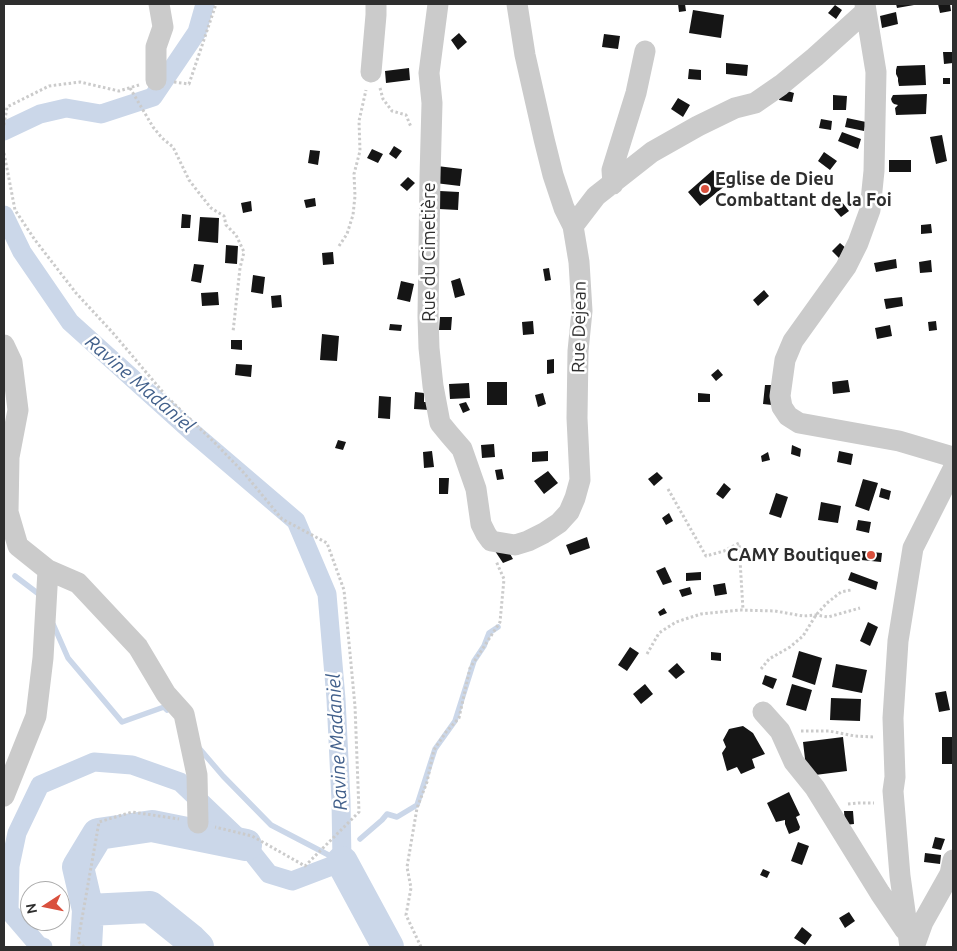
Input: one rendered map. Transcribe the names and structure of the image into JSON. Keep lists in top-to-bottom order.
{
  "streets": {
    "street": ["Rue du Cimetière", "Rue Dejean"]
  },
  "crossings": [
    ["Rue du Cimetière", "Rue Dejean"]
  ],
  "water": ["Ravine Madaniel"],
  "places": ["Eglise de Dieu Combattant de la Foi", "CAMY Boutique"],
  "north": "left"
}
